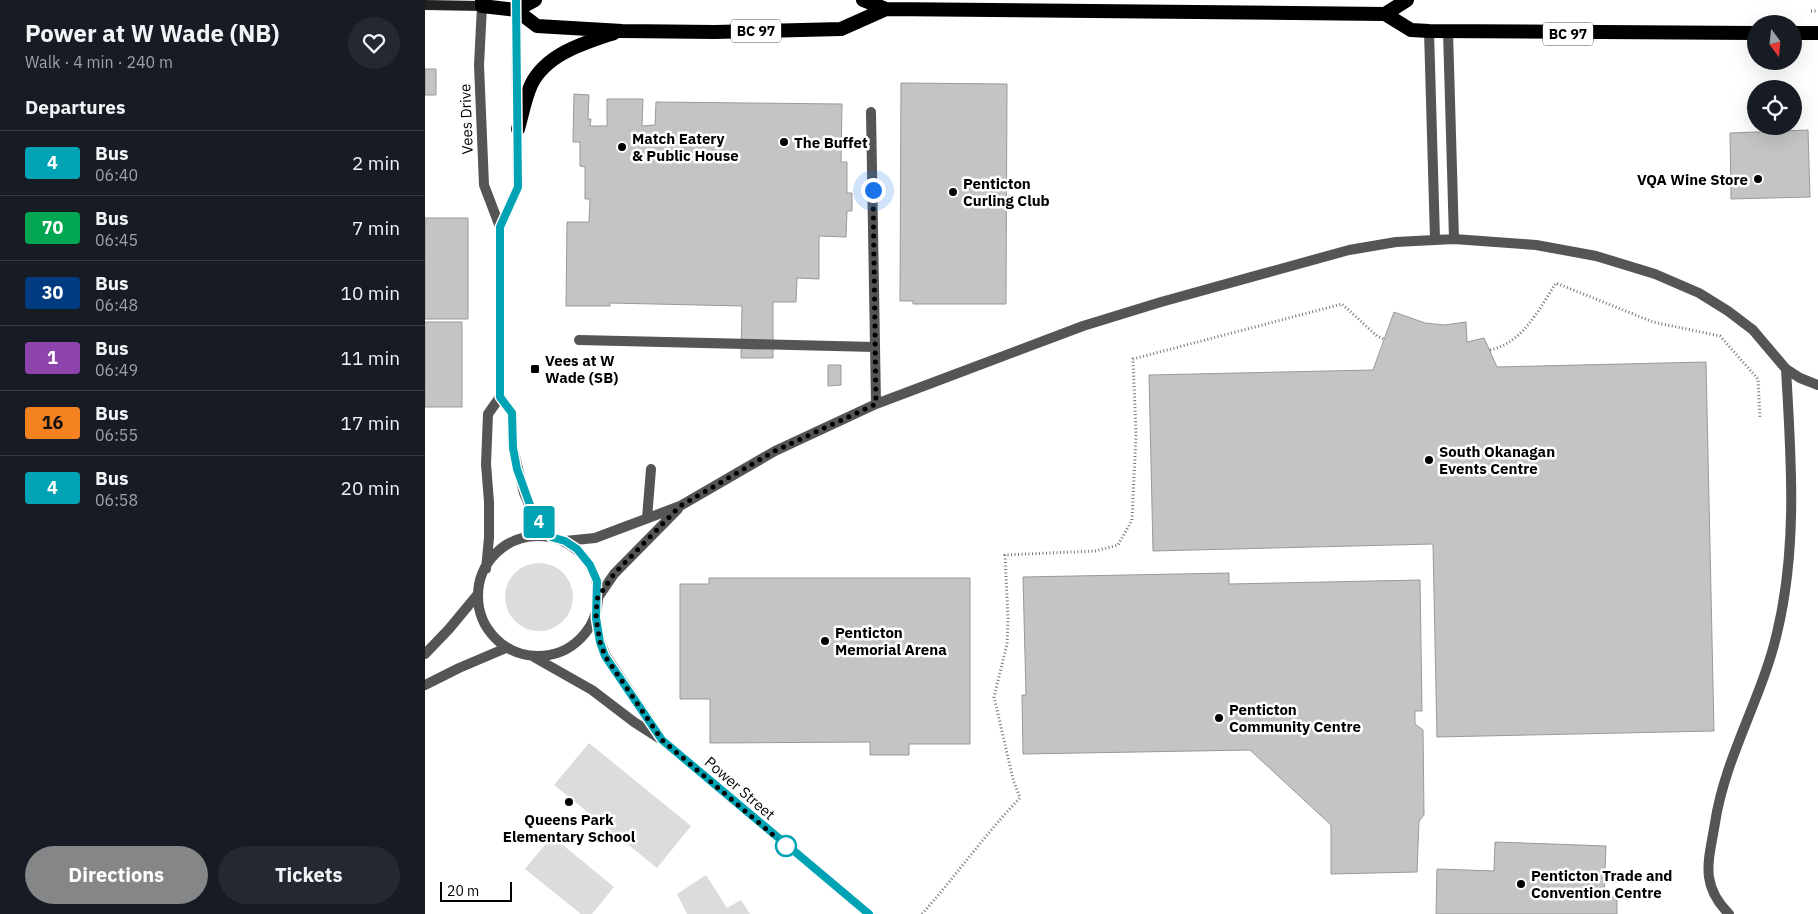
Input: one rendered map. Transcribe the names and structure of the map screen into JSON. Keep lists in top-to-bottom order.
{
  "streets": {
    "highway": ["BC 97"],
    "street": ["Vees Drive", "Power Street"]
  },
  "crossings": [
    ["BC 97", "Vees Drive"],
    ["Vees Drive", "Power Street"]
  ],
  "places": {
    "other": [
      "The Buffet",
      "Match Eatery & Public House",
      "VQA Wine Store",
      "Penticton Curling Club",
      "South Okanagan Events Centre",
      "Penticton Memorial Arena",
      "Penticton Community Centre",
      "Queens Park Elementary School",
      "Penticton Trade and Convention Centre"
    ],
    "transit": ["Vees at W Wade (SB)"]
  },
  "lines": ["bus line 4"],
  "scale_bar": "20 m",
  "north": "bottom",
  "page": {
    "heading": [
      ["Power at W Wade (NB)", "Walk · 4 min · 240 m"],
      "Departures"
    ],
    "on_map": "4",
    "list": [
      {
        "mark": "4",
        "name": "Bus",
        "note": "06:40",
        "value": "2 min"
      },
      {
        "mark": "70",
        "name": "Bus",
        "note": "06:45",
        "value": "7 min"
      },
      {
        "mark": "30",
        "name": "Bus",
        "note": "06:48",
        "value": "10 min"
      },
      {
        "mark": "1",
        "name": "Bus",
        "note": "06:49",
        "value": "11 min"
      },
      {
        "mark": "16",
        "name": "Bus",
        "note": "06:55",
        "value": "17 min"
      },
      {
        "mark": "4",
        "name": "Bus",
        "note": "06:58",
        "value": "20 min"
      }
    ],
    "buttons": ["Directions", "Tickets"],
    "scale": "20 m"
  }
}
